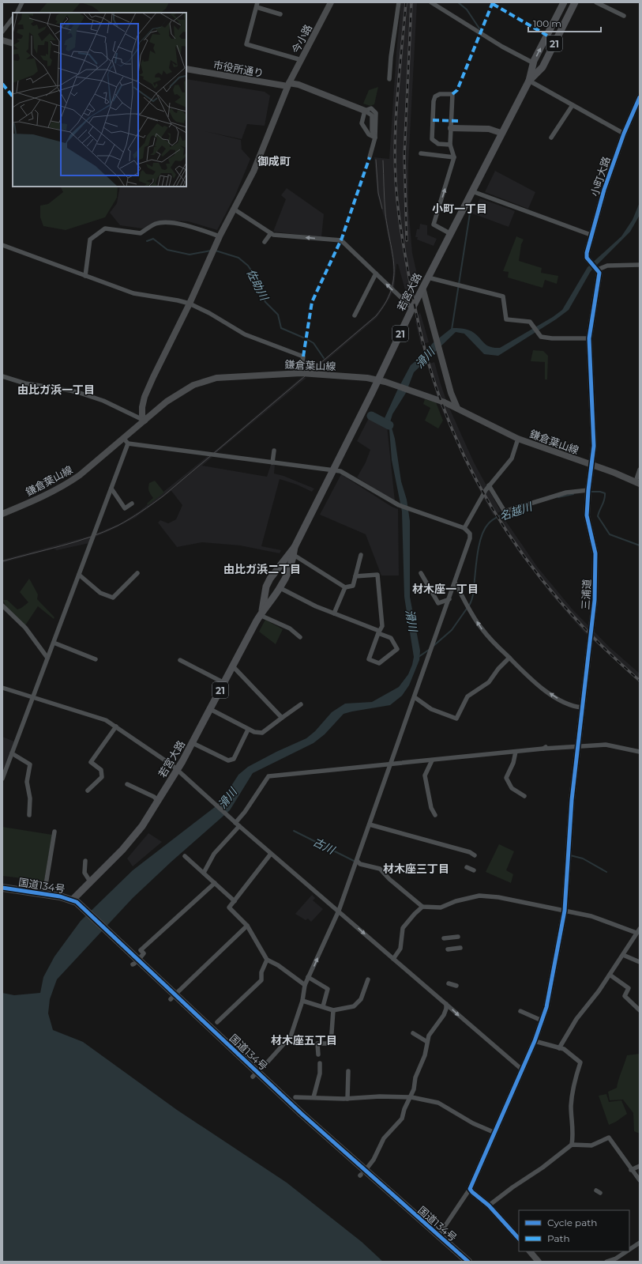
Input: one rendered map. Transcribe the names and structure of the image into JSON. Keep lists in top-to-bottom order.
{
  "streets": {
    "highway": ["国道134号"],
    "main road": ["21", "若宮大路"],
    "street": [
      "今小路",
      "市役所通り",
      "小町大路",
      "鎌倉葉山線",
      "三浦道"
    ]
  },
  "crossings": [
    ["今小路", "市役所通り"],
    ["今小路", "鎌倉葉山線"],
    ["小町大路", "三浦道"],
    ["若宮大路", "鎌倉葉山線"],
    ["若宮大路", "国道134号"],
    ["鎌倉葉山線", "三浦道"]
  ],
  "districts": [
    "御成町",
    "小町一丁目",
    "由比ガ浜一丁目",
    "由比ガ浜二丁目",
    "材木座一丁目",
    "材木座三丁目",
    "材木座五丁目"
  ],
  "water": [
    "佐助川",
    "滑川",
    "名越川",
    "古川"
  ],
  "legend": ["Cycle path", "Path"],
  "scale_bar": "100 m"
}
